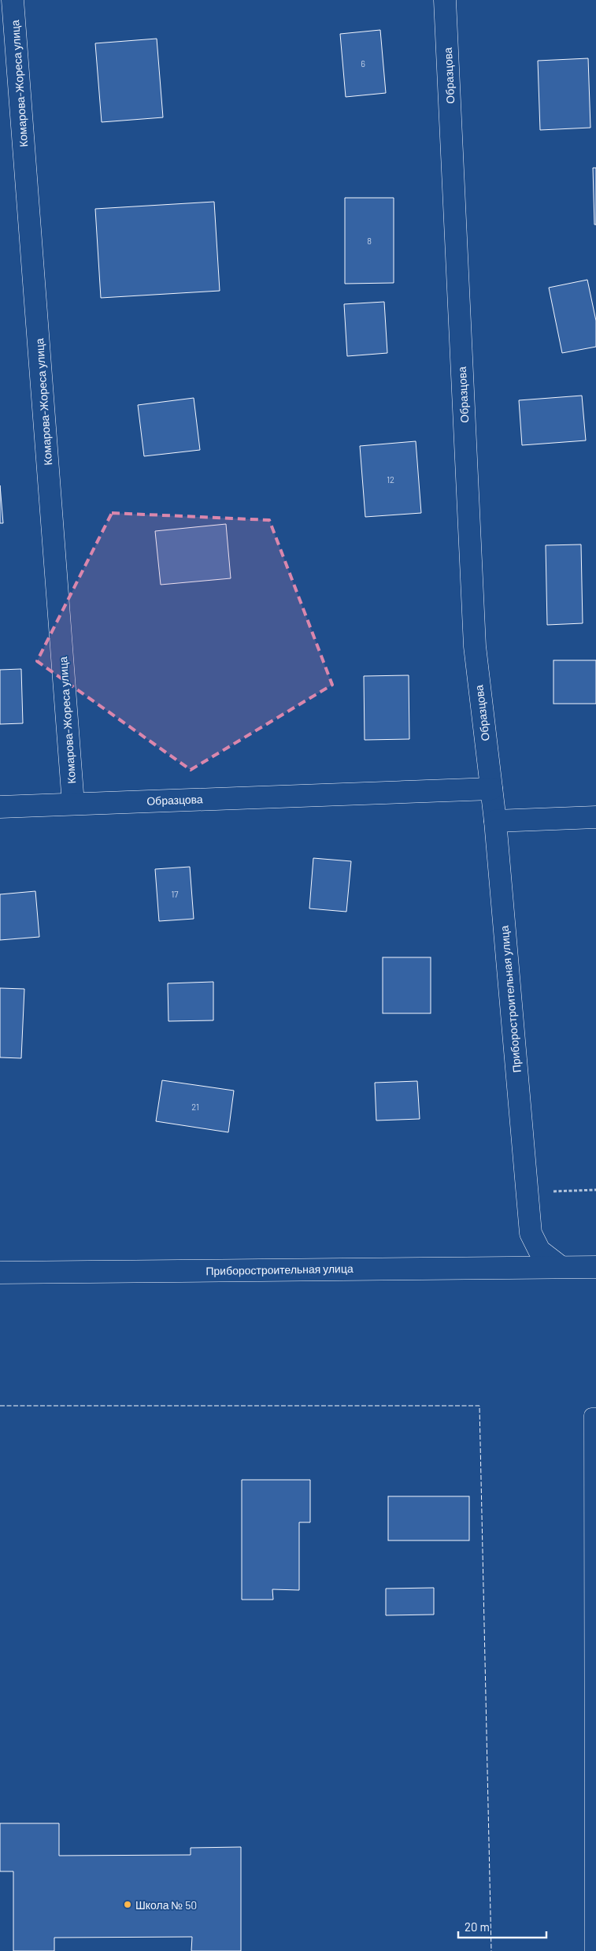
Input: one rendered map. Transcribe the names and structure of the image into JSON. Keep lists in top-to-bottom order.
{
  "streets": {
    "street": ["Образцова", "Комарова-Жореса улица", "Приборостроительная улица"]
  },
  "crossings": [
    ["Образцова", "Комарова-Жореса улица"],
    ["Образцова", "Приборостроительная улица"]
  ],
  "places": ["Школа № 50"],
  "house_numbers": [
    "6",
    "8",
    "12",
    "17",
    "21"
  ],
  "scale_bar": "20 m"
}
